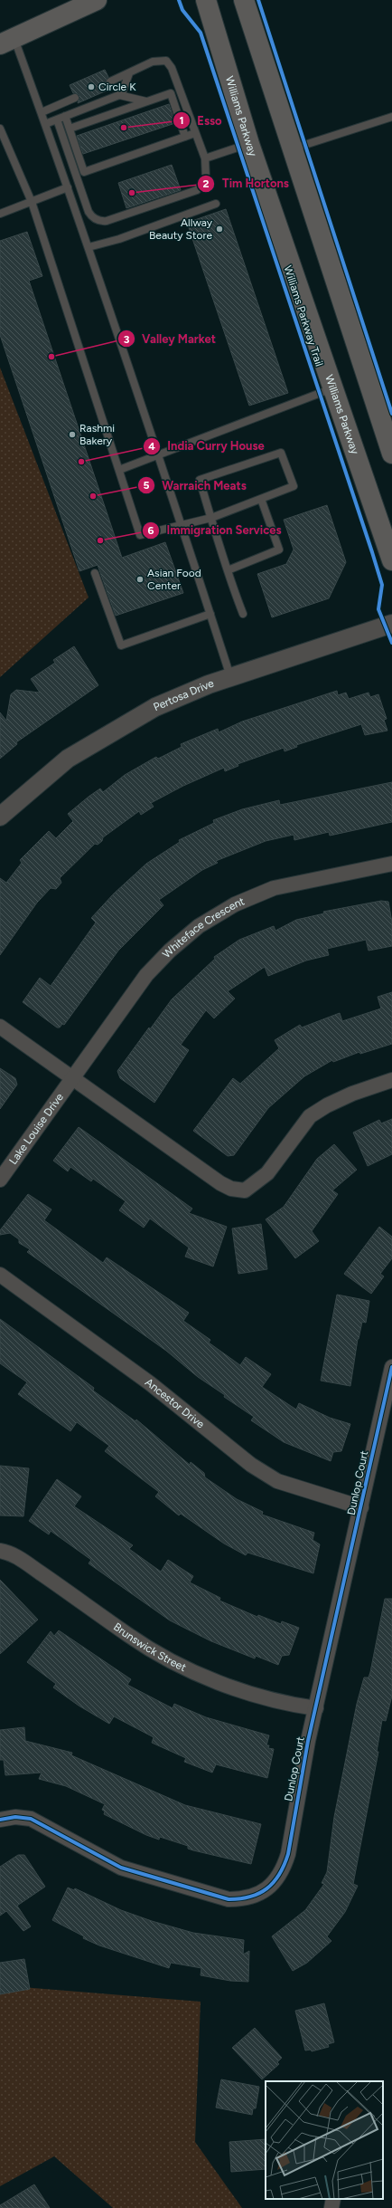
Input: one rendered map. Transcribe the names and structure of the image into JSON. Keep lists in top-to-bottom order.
{
  "streets": {
    "main road": ["Williams Parkway"],
    "street": [
      "Pertosa Drive",
      "Whiteface Crescent",
      "Lake Louise Drive",
      "Ancestor Drive",
      "Dunlop Court",
      "Brunswick Street"
    ],
    "cycle path": ["Williams Parkway Trail"]
  },
  "crossings": [
    ["Whiteface Crescent", "Lake Louise Drive"],
    ["Ancestor Drive", "Dunlop Court"],
    ["Dunlop Court", "Brunswick Street"]
  ],
  "places": [
    "Circle K",
    "Esso",
    "Tim Hortons",
    "Allway Beauty Store",
    "Valley Market",
    "Rashmi Bakery",
    "India Curry House",
    "Warraich Meats",
    "Immigration Services",
    "Asian Food Center"
  ]
}
